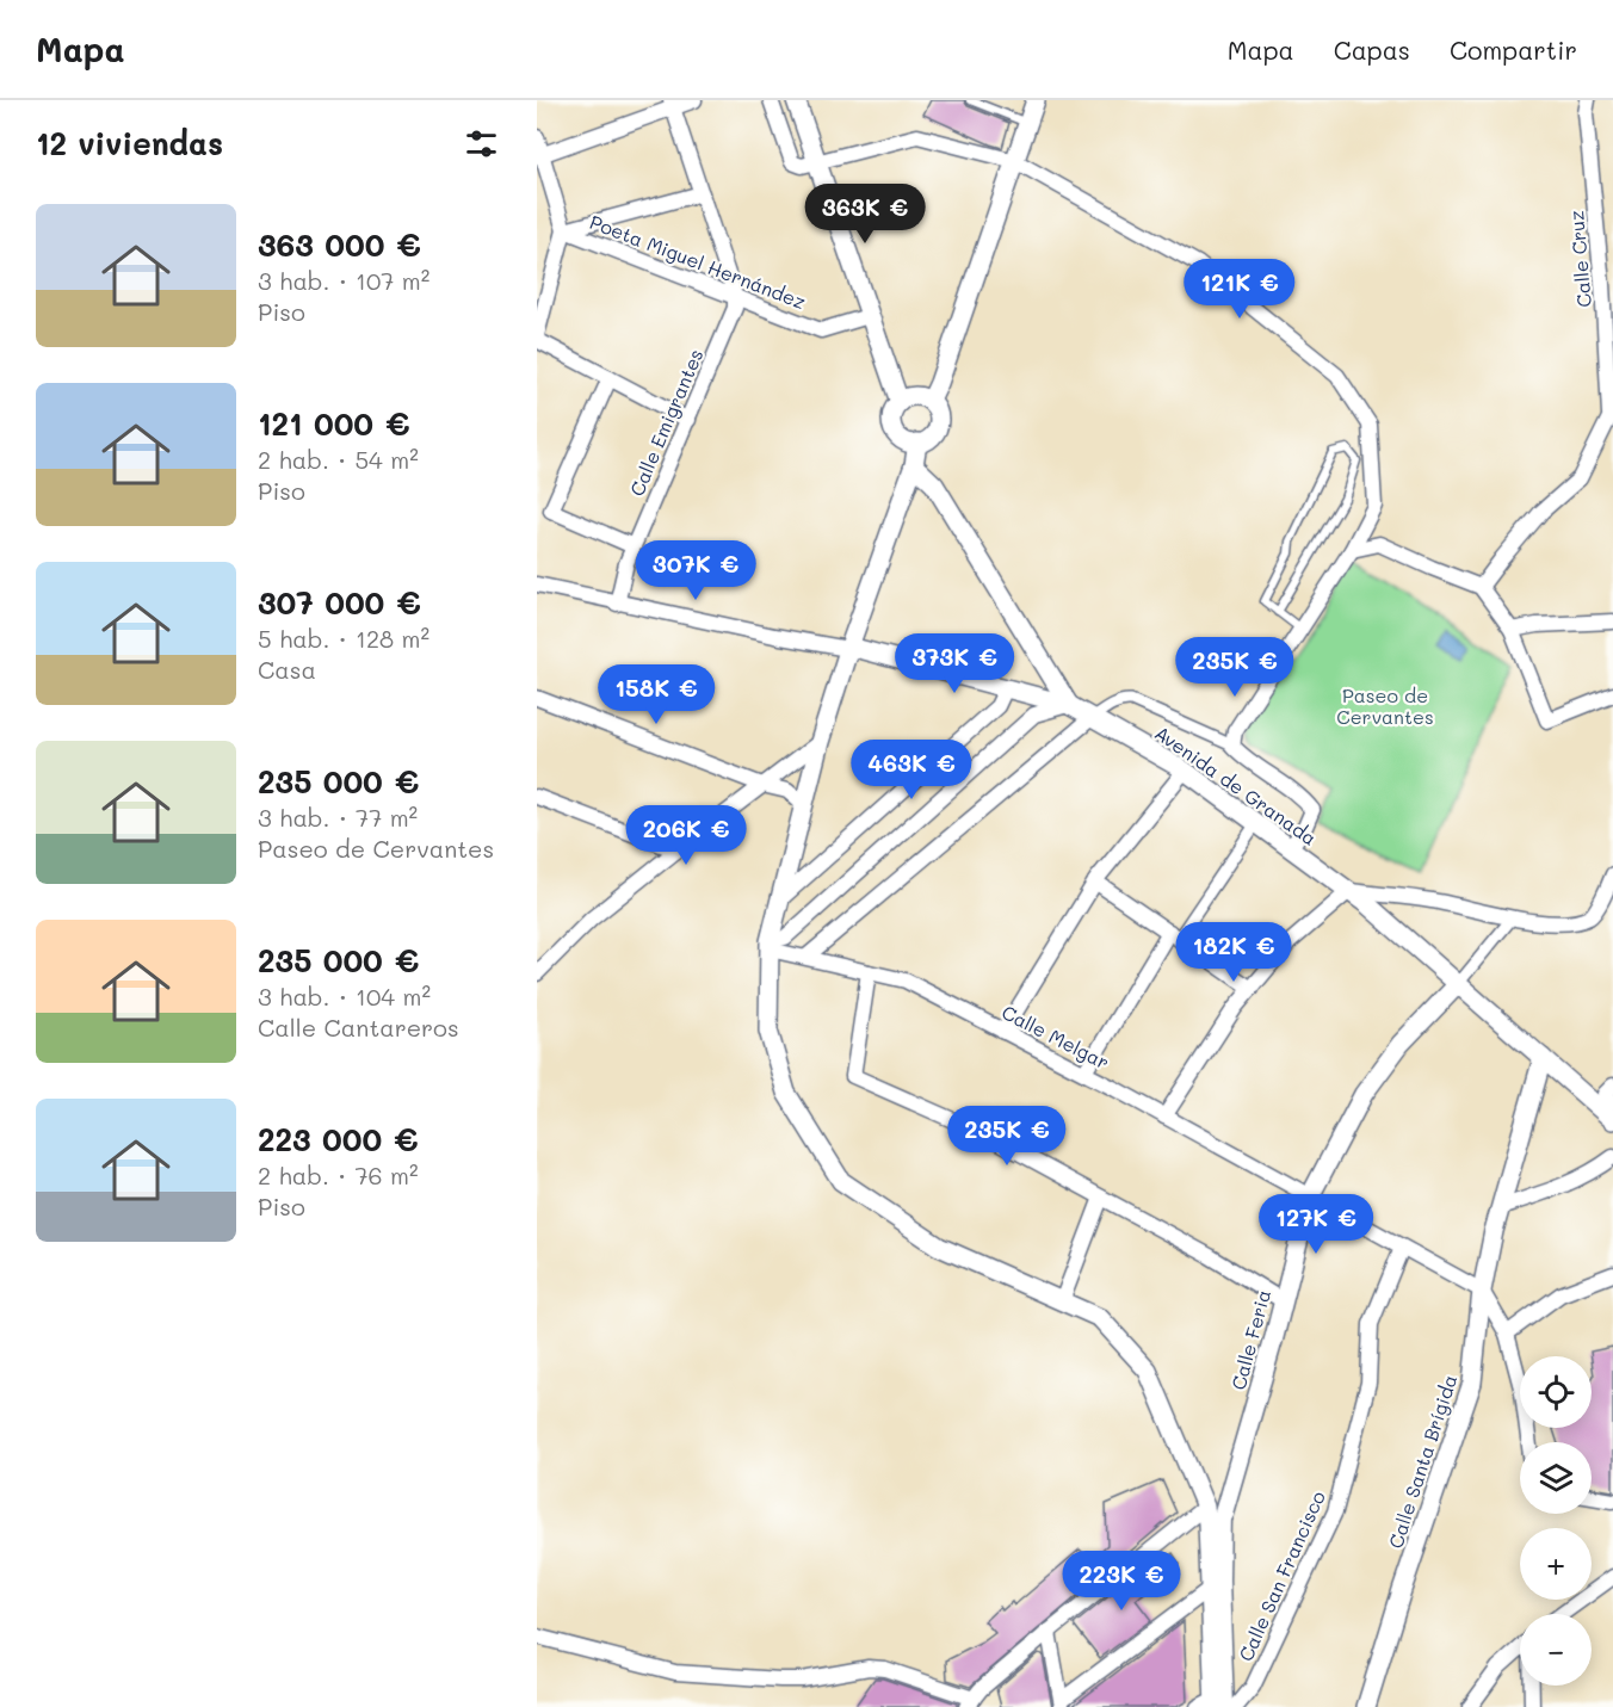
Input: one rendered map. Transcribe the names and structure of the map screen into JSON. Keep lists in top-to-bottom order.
{
  "streets": {
    "street": [
      "Calle Cruz",
      "Poeta Miguel Hernández",
      "Calle Emigrantes",
      "Avenida de Granada",
      "Calle Melgar",
      "Calle Feria",
      "Calle Santa Brígida",
      "Calle San Francisco"
    ]
  },
  "crossings": [
    ["Poeta Miguel Hernández", "Calle Emigrantes"],
    ["Avenida de Granada", "Calle Feria"],
    ["Avenida de Granada", "Calle Santa Brígida"],
    ["Calle Melgar", "Calle Feria"],
    ["Calle Melgar", "Calle Santa Brígida"],
    ["Calle Melgar", "Calle San Francisco"]
  ],
  "parks": ["Paseo de Cervantes"],
  "page": {
    "header": "Mapa",
    "nav": ["Mapa", "Capas", "Compartir"],
    "heading": "12 viviendas",
    "price": [
      "363K €",
      "121K €",
      "307K €",
      "373K €",
      "235K €",
      "158K €",
      "463K €",
      "206K €",
      "182K €",
      "235K €",
      "127K €",
      "223K €"
    ],
    "list": [
      {
        "name": "363 000 €",
        "note": "3 hab. · 107 m² · Piso"
      },
      {
        "name": "121 000 €",
        "note": "2 hab. · 54 m² · Piso"
      },
      {
        "name": "307 000 €",
        "note": "5 hab. · 128 m² · Casa"
      },
      {
        "name": "235 000 €",
        "note": "3 hab. · 77 m² · Paseo de Cervantes"
      },
      {
        "name": "235 000 €",
        "note": "3 hab. · 104 m² · Calle Cantareros"
      },
      {
        "name": "223 000 €",
        "note": "2 hab. · 76 m² · Piso"
      }
    ],
    "map_buttons": ["+", "−"]
  }
}
